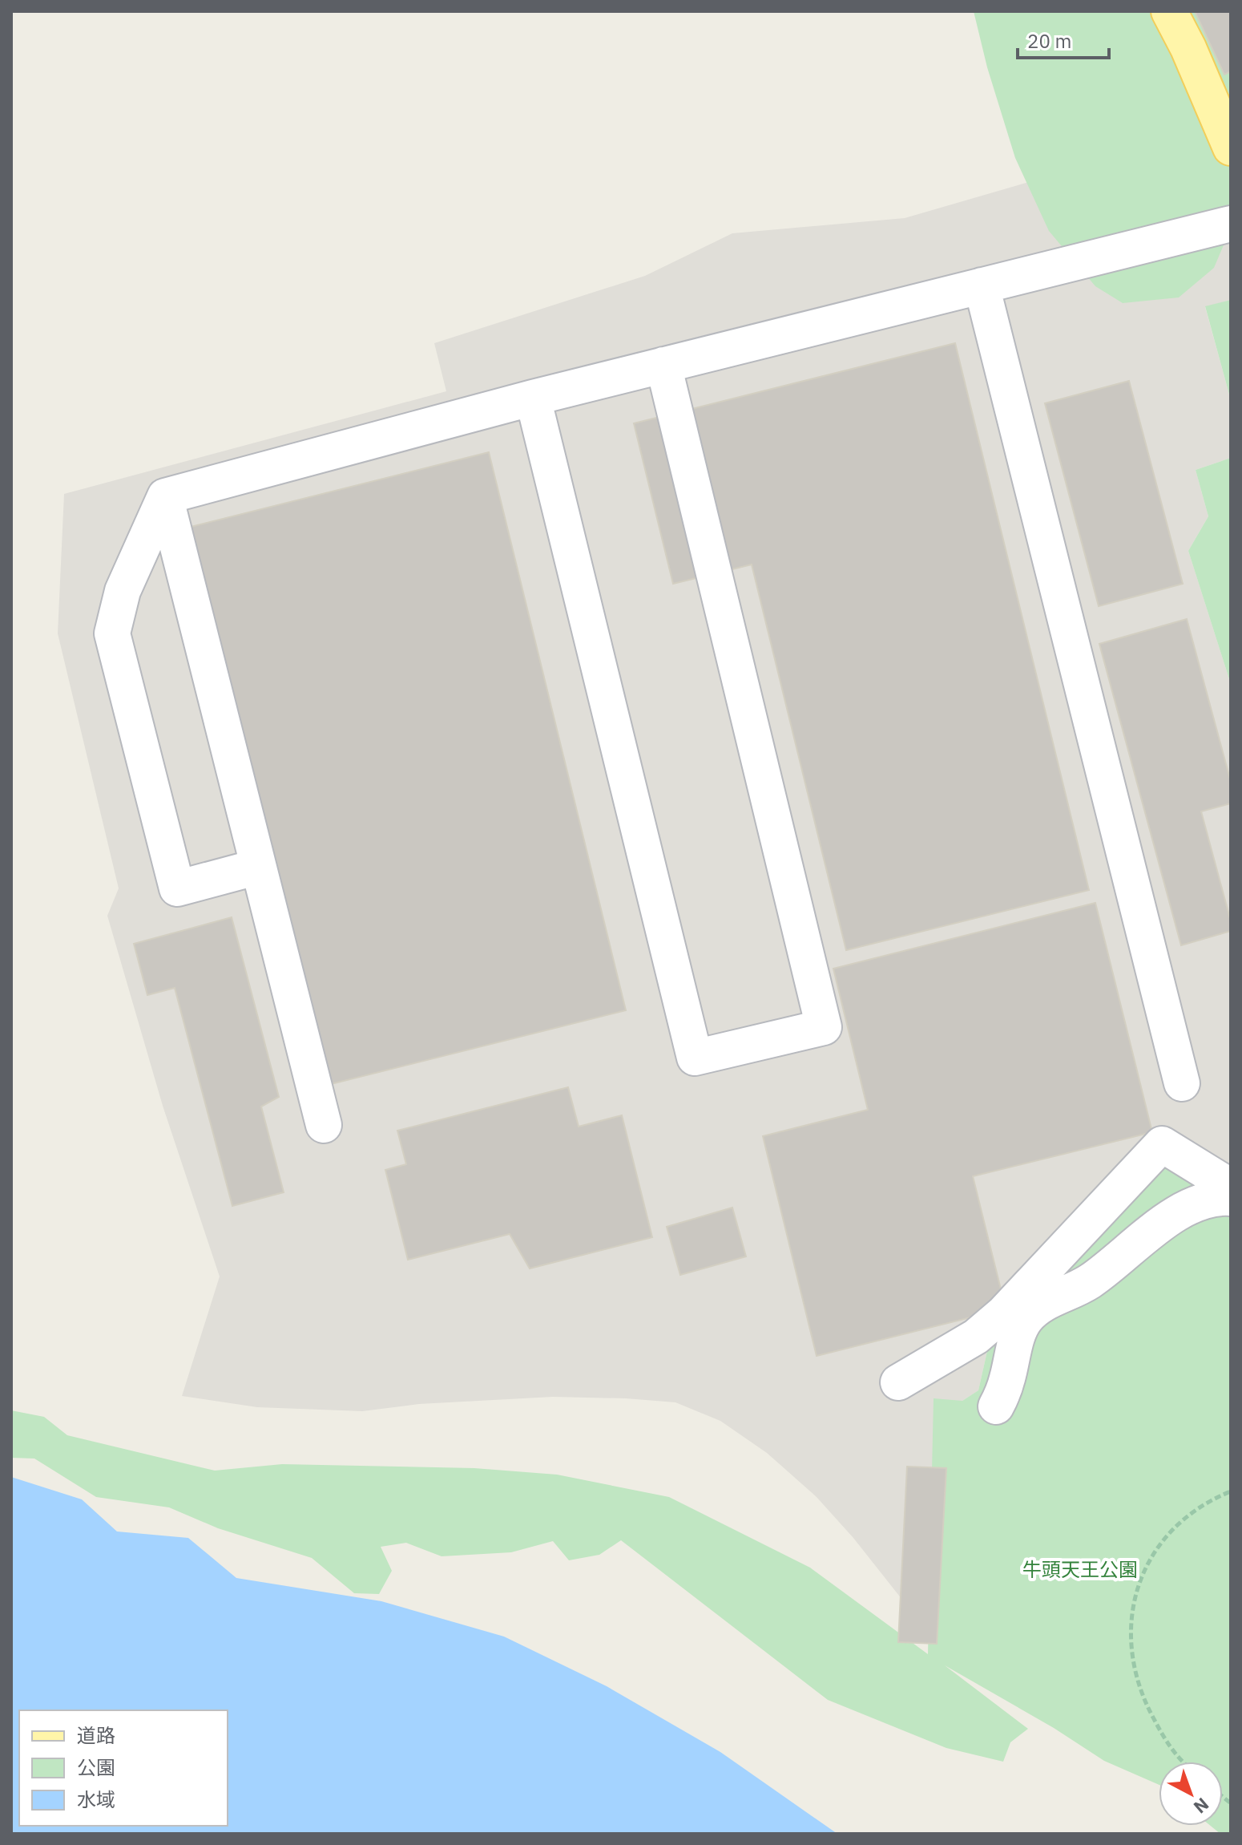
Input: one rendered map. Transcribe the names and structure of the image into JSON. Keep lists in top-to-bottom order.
{
  "parks": ["牛頭天王公園"],
  "legend": ["道路", "公園", "水域"],
  "scale_bar": "20 m",
  "north": "bottom right"
}
